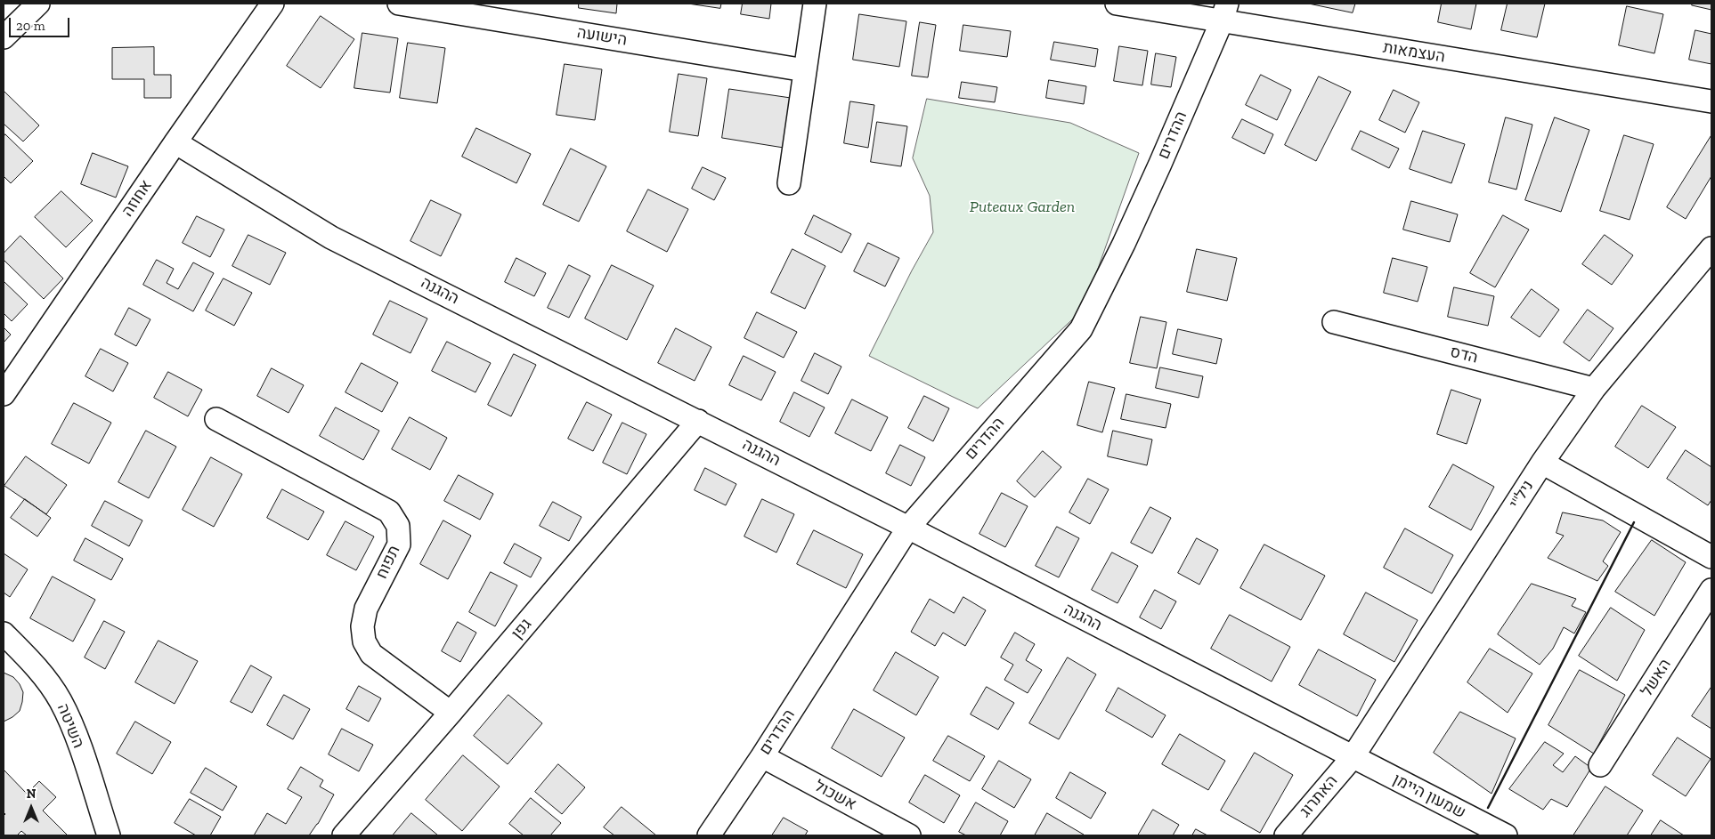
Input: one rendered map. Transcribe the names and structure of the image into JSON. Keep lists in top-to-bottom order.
{
  "streets": {
    "street": [
      "הישועה",
      "העצמאות",
      "ההדרים",
      "אחוזה",
      "ההגנה",
      "הדס",
      "ניל\"י",
      "תפוח",
      "גפן",
      "האשל",
      "השיטה",
      "אשכול",
      "האתרוג",
      "שמעון היימן"
    ]
  },
  "crossings": [
    ["העצמאות", "ההדרים"],
    ["ההדרים", "ההגנה"],
    ["ההדרים", "אשכול"],
    ["אחוזה", "ההגנה"],
    ["ההגנה", "ניל\"י"],
    ["ההגנה", "גפן"],
    ["ההגנה", "האתרוג"],
    ["ההגנה", "שמעון היימן"],
    ["הדס", "ניל\"י"],
    ["ניל\"י", "האתרוג"],
    ["ניל\"י", "שמעון היימן"],
    ["תפוח", "גפן"],
    ["האתרוג", "שמעון היימן"]
  ],
  "parks": ["Puteaux Garden"],
  "scale_bar": "20 m",
  "north": "top"
}
